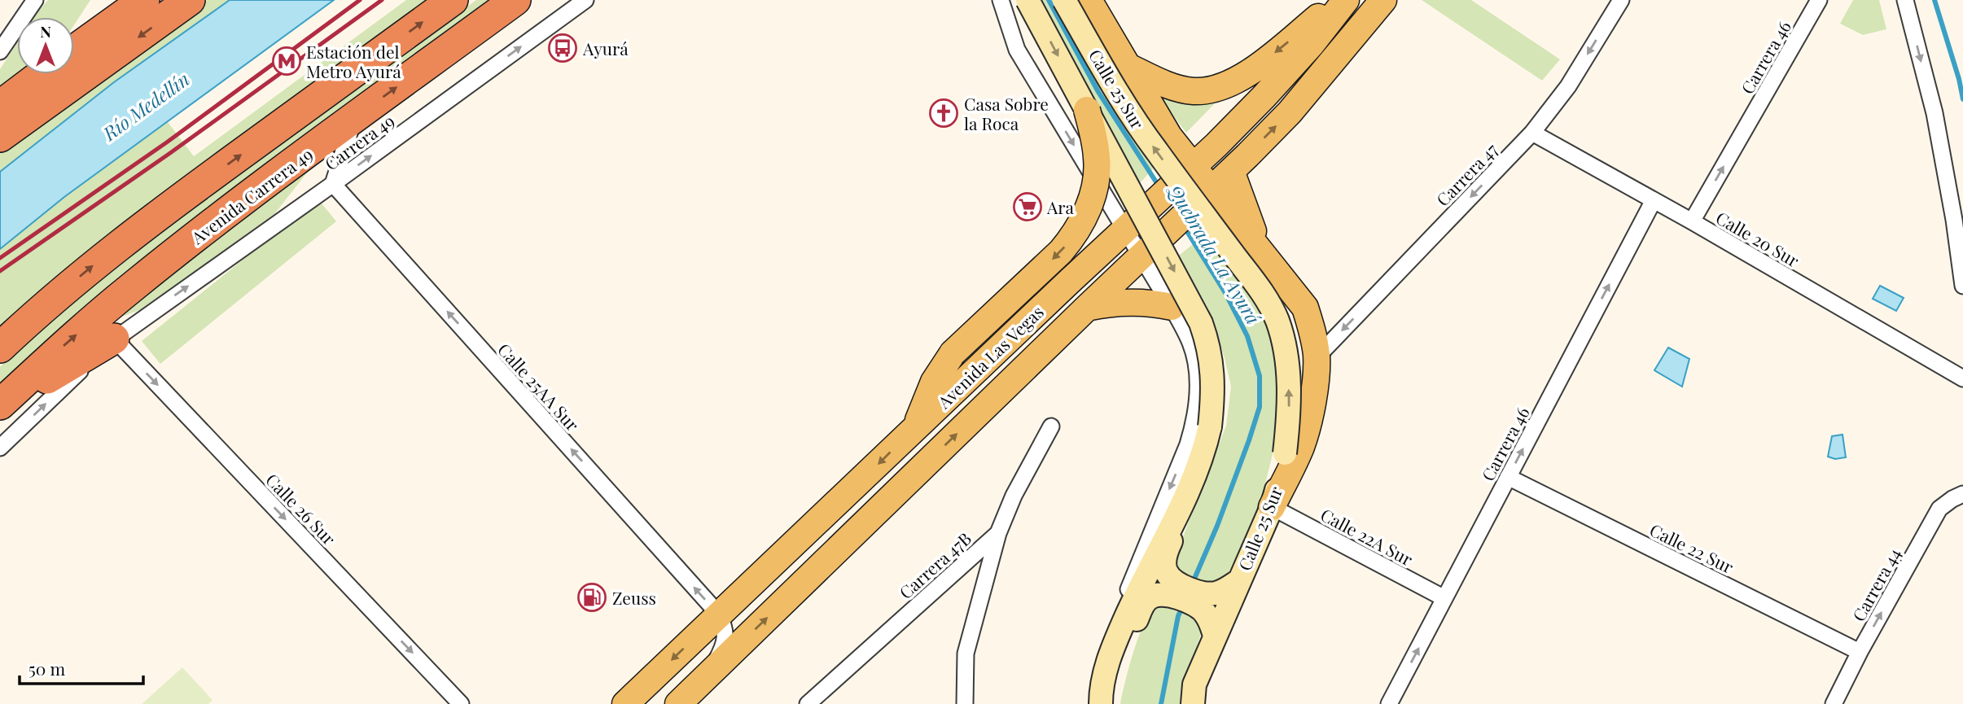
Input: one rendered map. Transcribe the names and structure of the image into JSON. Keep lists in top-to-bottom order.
{
  "streets": {
    "highway": ["Avenida Carrera 49"],
    "main road": ["Calle 25 Sur", "Avenida Las Vegas"],
    "street": [
      "Carrera 46",
      "Carrera 49",
      "Carrera 47",
      "Calle 20 Sur",
      "Calle 25AA Sur",
      "Calle 26 Sur",
      "Calle 22A Sur",
      "Calle 22 Sur",
      "Carrera 47B",
      "Carrera 44"
    ]
  },
  "crossings": [
    ["Carrera 46", "Calle 20 Sur"],
    ["Carrera 46", "Calle 22A Sur"],
    ["Carrera 46", "Calle 22 Sur"],
    ["Calle 25 Sur", "Calle 22A Sur"],
    ["Carrera 49", "Calle 25AA Sur"],
    ["Carrera 49", "Calle 26 Sur"],
    ["Carrera 47", "Calle 20 Sur"],
    ["Avenida Las Vegas", "Calle 25AA Sur"],
    ["Calle 22 Sur", "Carrera 44"]
  ],
  "one_way": [
    "Carrera 46",
    "Carrera 49",
    "Carrera 47",
    "Calle 25AA Sur",
    "Calle 26 Sur",
    "Carrera 44"
  ],
  "water": ["Río Medellín", "Quebrada La Ayurá"],
  "places": {
    "bus stop": ["Ayurá"],
    "metro station": ["Estación del Metro Ayurá"],
    "church": ["Casa Sobre la Roca"],
    "supermarket": ["Ara"],
    "fuel station": ["Zeuss"]
  },
  "scale_bar": "50 m",
  "north": "top"
}
